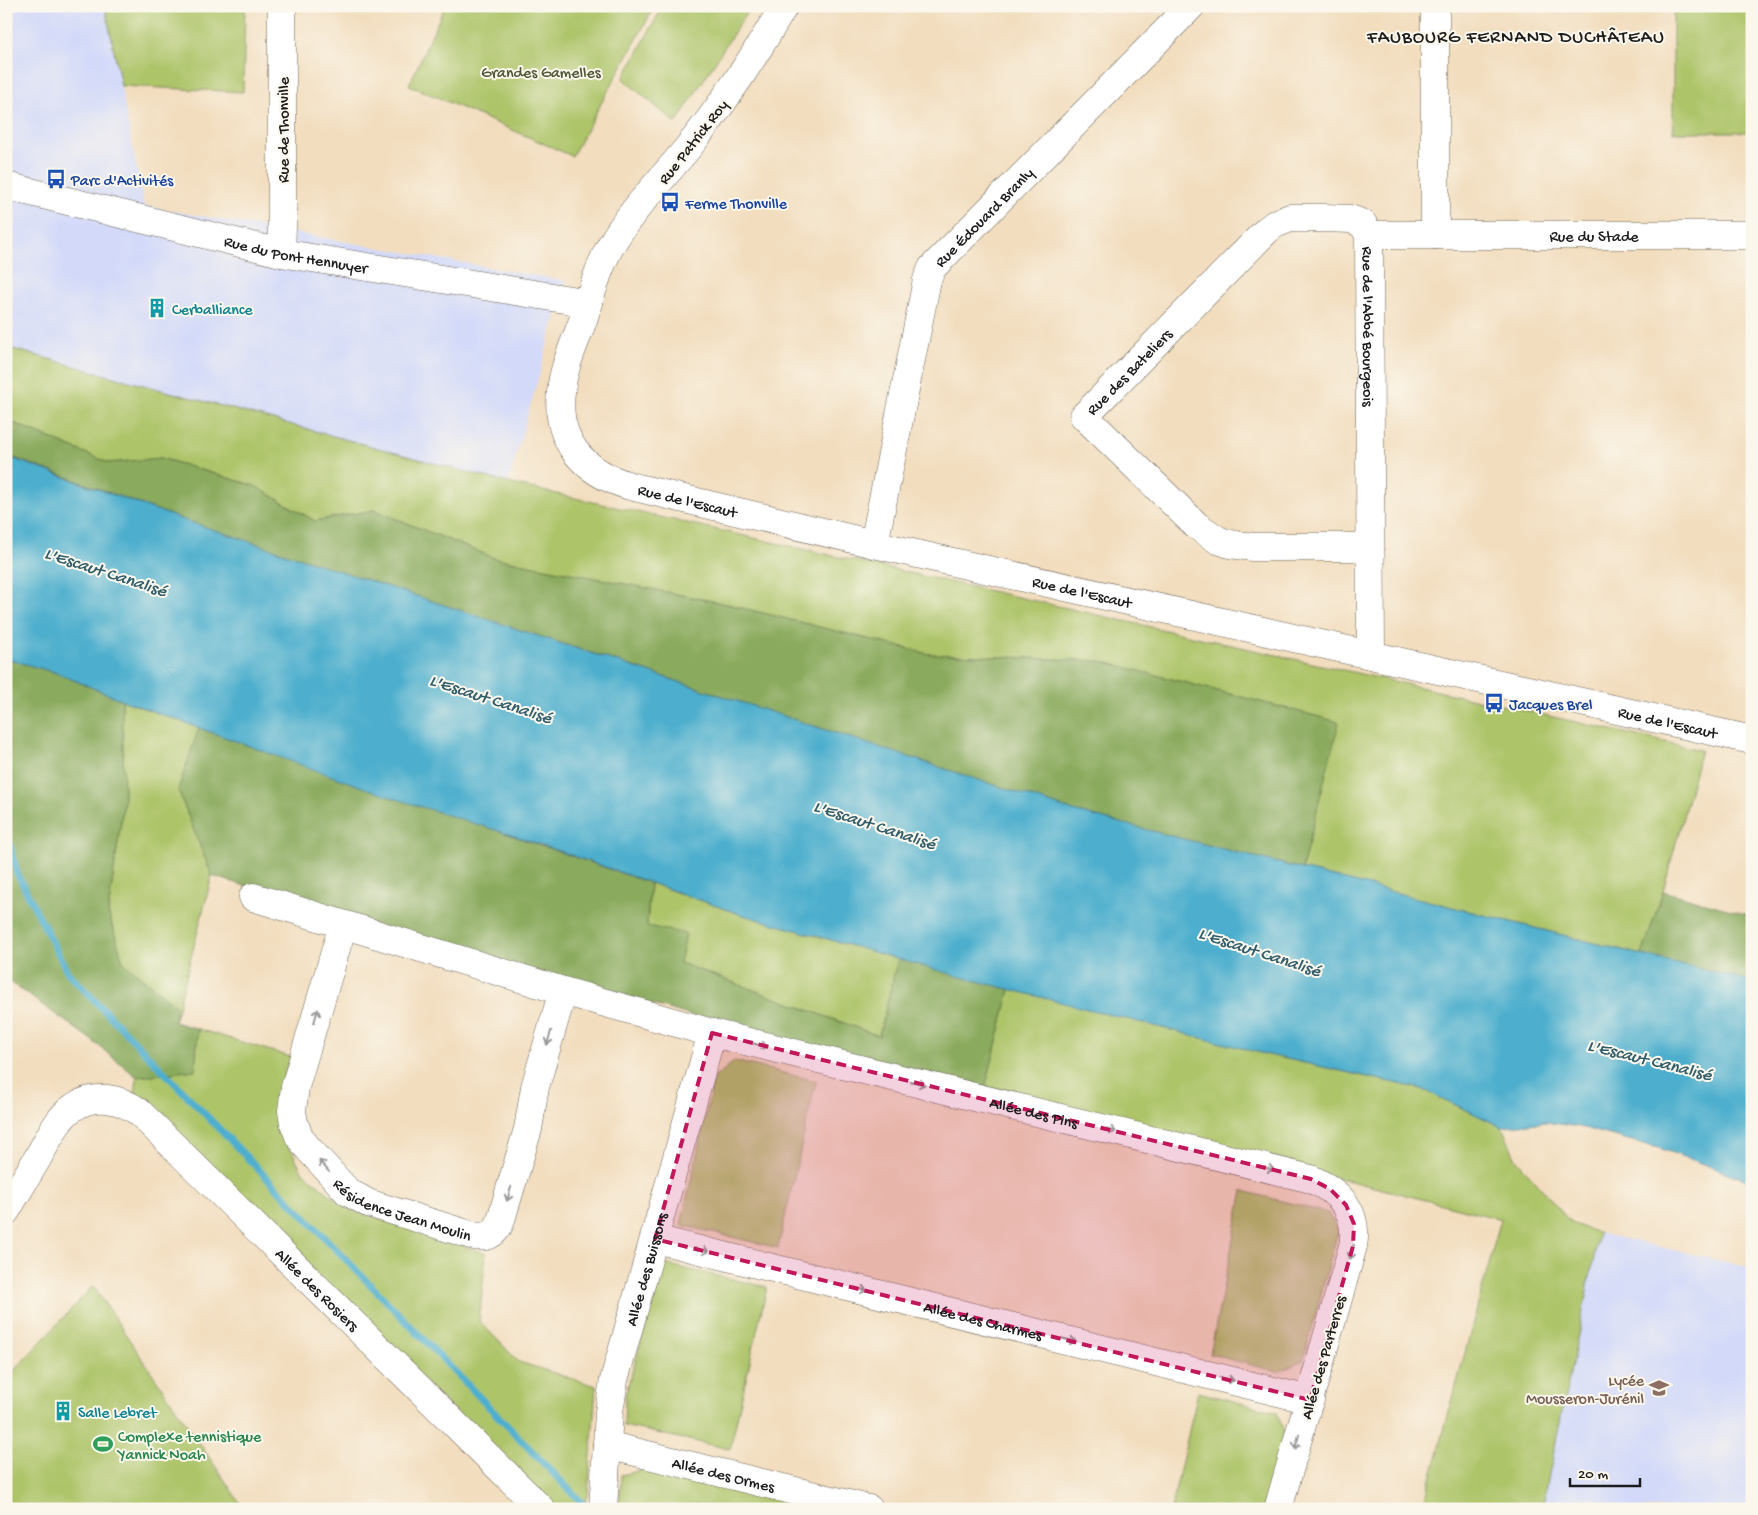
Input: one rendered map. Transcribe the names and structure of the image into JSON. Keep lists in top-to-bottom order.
{
  "streets": {
    "street": [
      "Rue de Thonville",
      "Rue Patrick Roy",
      "Rue Édouard Branly",
      "Rue du Stade",
      "Rue du Pont Hennuyer",
      "Rue de l'Abbé Bourgeois",
      "Rue des Bateliers",
      "Rue de l'Escaut",
      "Allée des Pins",
      "Résidence Jean Moulin",
      "Allée des Buissons",
      "Allée des Rosiers",
      "Allée des Charmes",
      "Allée des Parterres",
      "Allée des Ormes"
    ]
  },
  "crossings": [
    ["Rue de Thonville", "Rue du Pont Hennuyer"],
    ["Rue Patrick Roy", "Rue du Pont Hennuyer"],
    ["Rue Patrick Roy", "Rue de l'Escaut"],
    ["Rue Édouard Branly", "Rue de l'Escaut"],
    ["Rue du Stade", "Rue de l'Abbé Bourgeois"],
    ["Rue du Pont Hennuyer", "Rue de l'Escaut"],
    ["Rue de l'Abbé Bourgeois", "Rue des Bateliers"],
    ["Rue de l'Abbé Bourgeois", "Rue de l'Escaut"],
    ["Allée des Pins", "Allée des Buissons"],
    ["Allée des Pins", "Allée des Parterres"],
    ["Allée des Buissons", "Allée des Charmes"],
    ["Allée des Buissons", "Allée des Ormes"],
    ["Allée des Charmes", "Allée des Parterres"]
  ],
  "one_way": ["Allée des Pins", "Allée des Charmes", "Allée des Parterres"],
  "districts": ["FAUBOURG FERNAND DUCHÂTEAU"],
  "water": ["L'Escaut Canalisé"],
  "parks": ["Grandes Gamelles"],
  "places": {
    "bus stop": ["Parc d'Activités", "Ferme Thonville", "Jacques Brel"],
    "building": ["Cerballiance", "Salle Lebret"],
    "school or university": ["Lycée Mousseron-Jurénil"],
    "sports": ["Complexe tennistique Yannick Noah"]
  },
  "scale_bar": "20 m"
}
